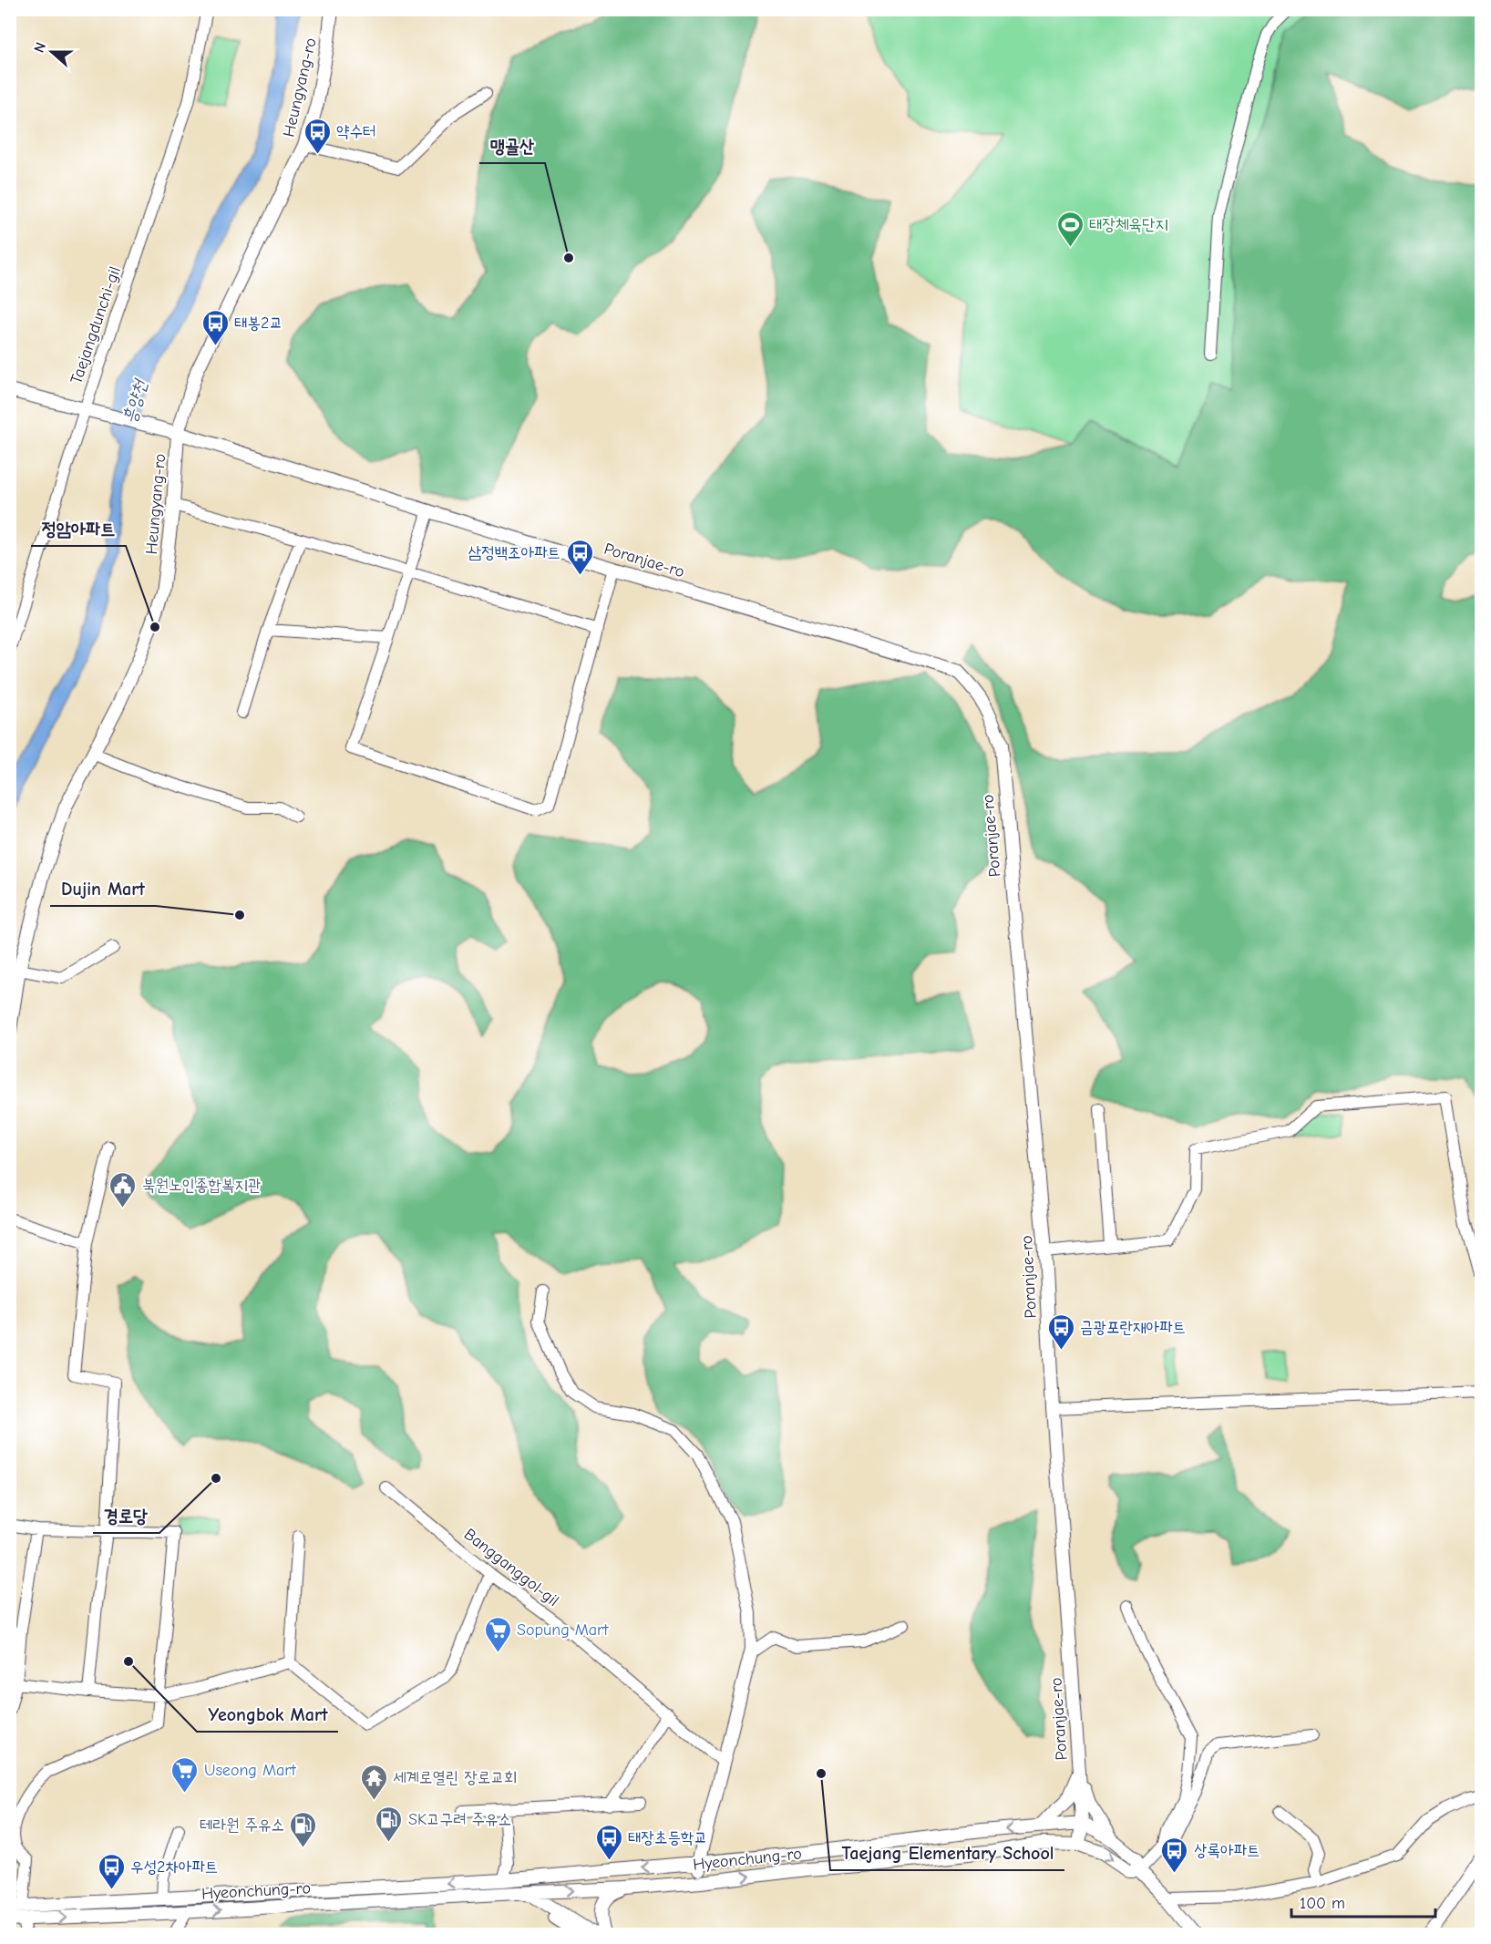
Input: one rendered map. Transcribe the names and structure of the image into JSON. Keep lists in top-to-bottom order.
{
  "streets": {
    "street": [
      "Heungyang-ro",
      "Taejangdunchi-gil",
      "Poranjae-ro",
      "Bangganggol-gil",
      "Hyeonchung-ro"
    ]
  },
  "crossings": [
    ["Heungyang-ro", "Poranjae-ro"],
    ["Taejangdunchi-gil", "Poranjae-ro"],
    ["Poranjae-ro", "Hyeonchung-ro"],
    ["Bangganggol-gil", "Hyeonchung-ro"]
  ],
  "water": ["흥양천"],
  "places": {
    "bus stop": [
      "약수터",
      "태봉2교",
      "삼정백조아파트",
      "금광포란재아파트",
      "태장초등학교",
      "상록아파트",
      "우성2차아파트"
    ],
    "sports": ["태장체육단지"],
    "other": [
      "맹골산",
      "정암아파트",
      "Dujin Mart",
      "경로당",
      "Yeongbok Mart",
      "Taejang Elementary School"
    ],
    "public building": ["북원노인종합복지관"],
    "supermarket": ["Sopung Mart", "Useong Mart"],
    "temple": ["세계로열린 장로교회"],
    "fuel station": ["SK고구려 주유소", "테라원 주유소"]
  },
  "scale_bar": "100 m",
  "north": "left"
}
